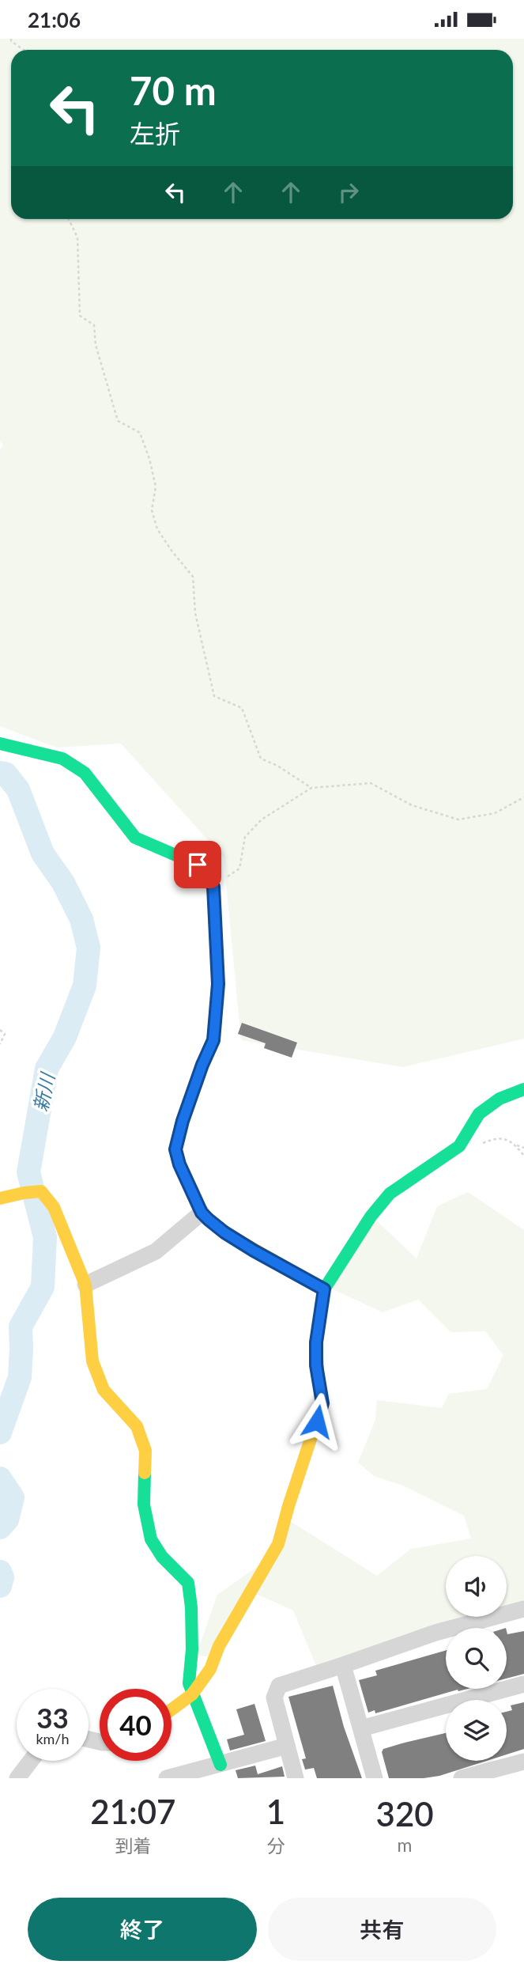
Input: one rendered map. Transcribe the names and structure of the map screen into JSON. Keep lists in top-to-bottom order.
{
  "water": ["新川"],
  "page": {
    "status": "21:06",
    "turn": ["70 m", "左折"],
    "speed": "33 km/h",
    "limit": "40",
    "eta": [
      "21:07",
      "到着",
      "1",
      "分",
      "320",
      "m"
    ],
    "buttons": ["終了", "共有"]
  }
}
